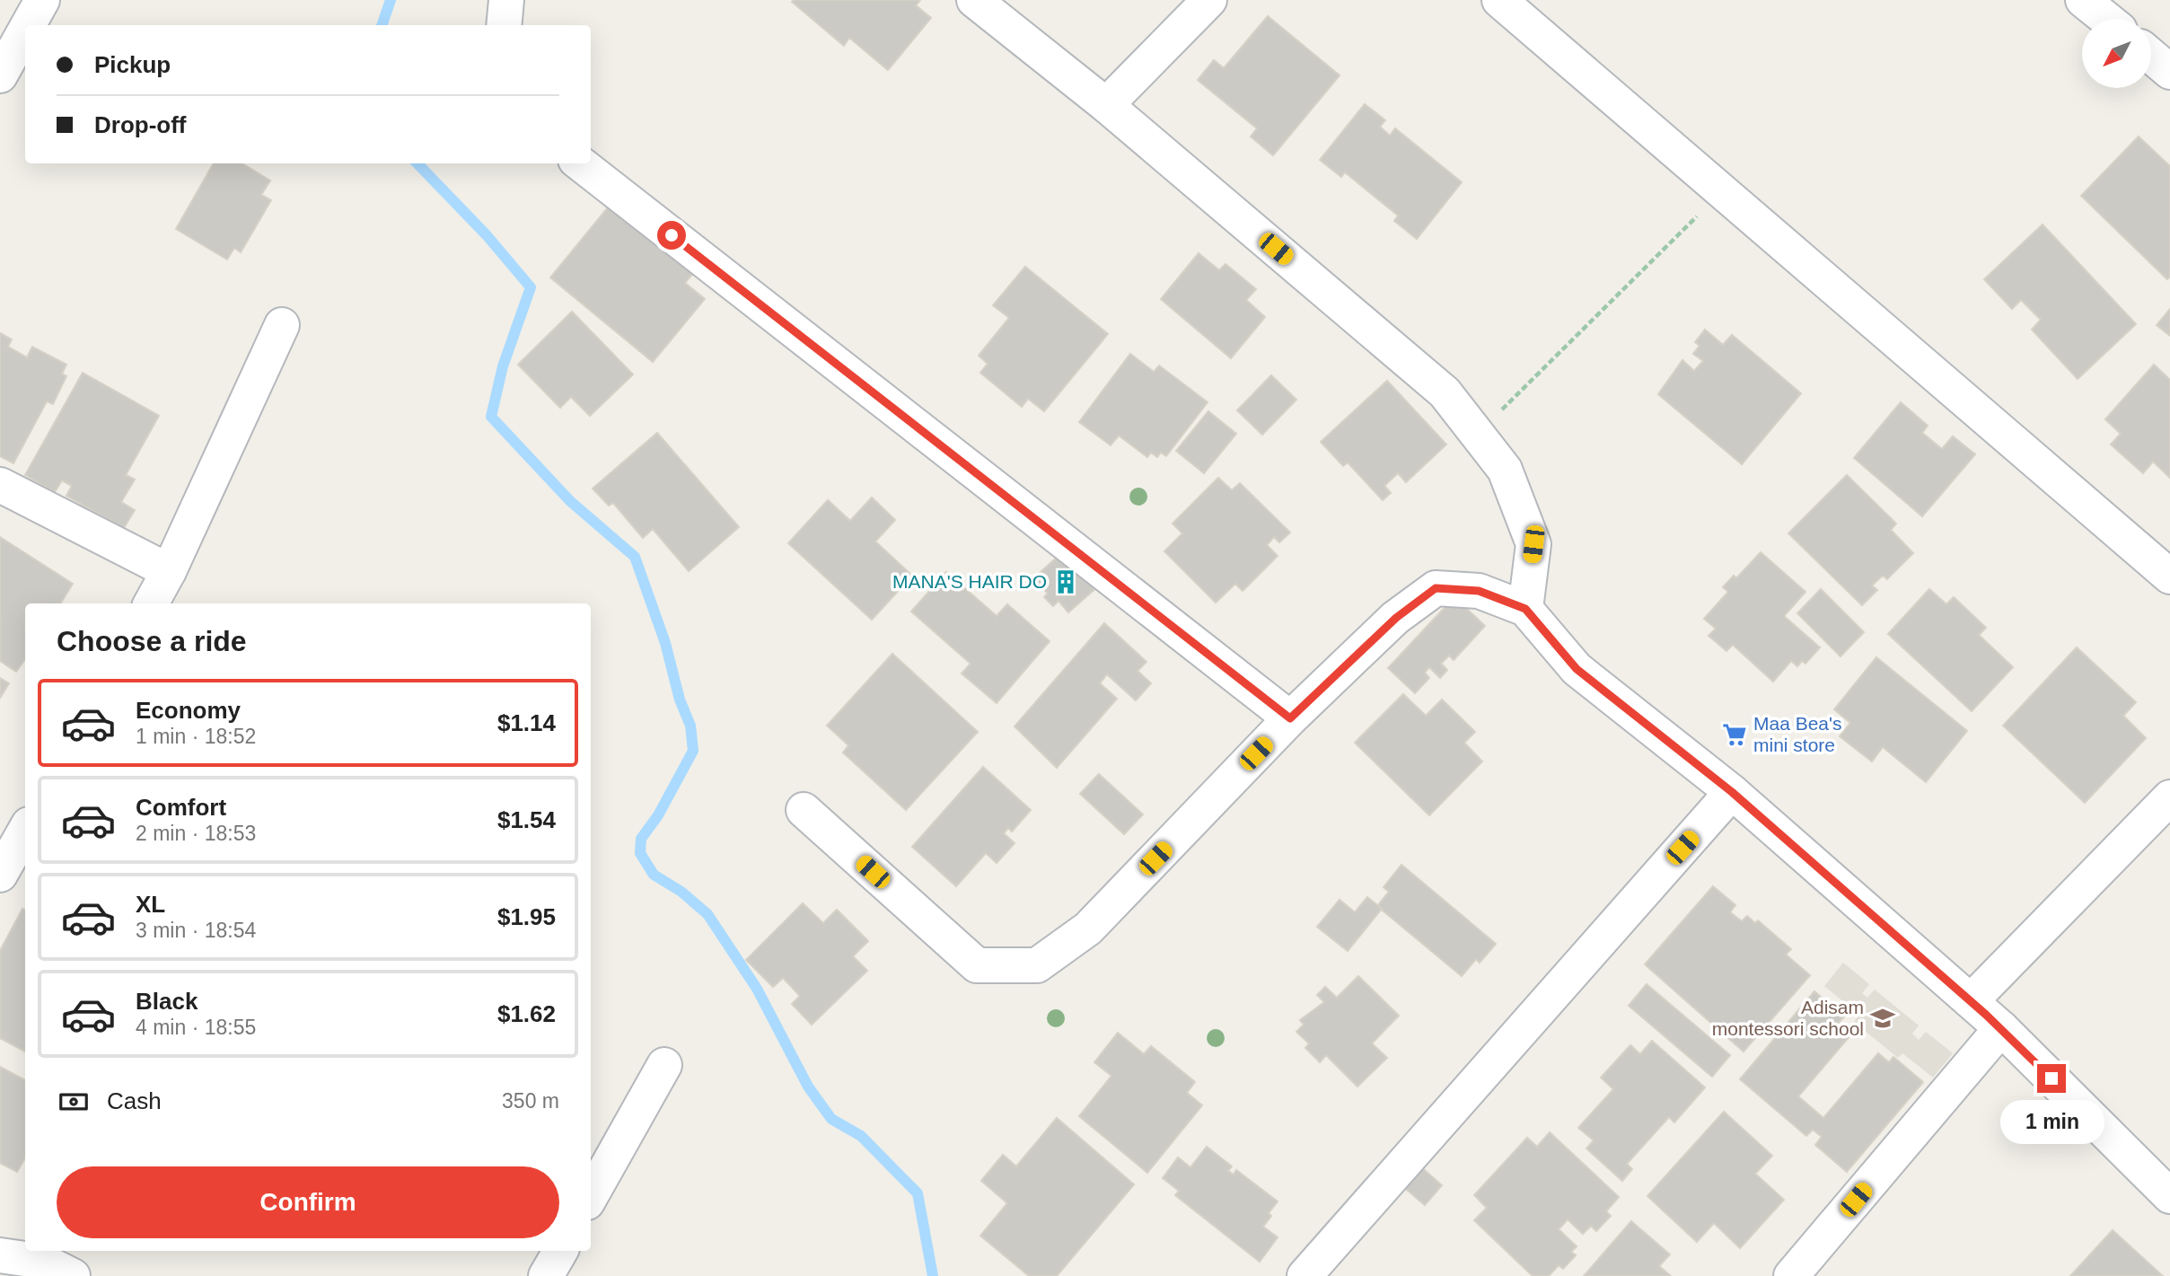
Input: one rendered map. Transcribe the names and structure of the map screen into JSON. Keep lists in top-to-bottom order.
{
  "places": {
    "building": ["MANA'S HAIR DO"],
    "supermarket": ["Maa Bea's mini store"],
    "school or university": ["Adisam montessori school"]
  },
  "north": "bottom left",
  "page": {
    "banner": ["Pickup", "Drop-off"],
    "heading": "Choose a ride",
    "list": [
      {
        "name": "Economy",
        "note": "1 min · 18:52",
        "value": "$1.14"
      },
      {
        "name": "Comfort",
        "note": "2 min · 18:53",
        "value": "$1.54"
      },
      {
        "name": "XL",
        "note": "3 min · 18:54",
        "value": "$1.95"
      },
      {
        "name": "Black",
        "note": "4 min · 18:55",
        "value": "$1.62"
      }
    ],
    "pay": ["Cash", "350 m"],
    "bubble": "1 min",
    "buttons": "Confirm"
  }
}
